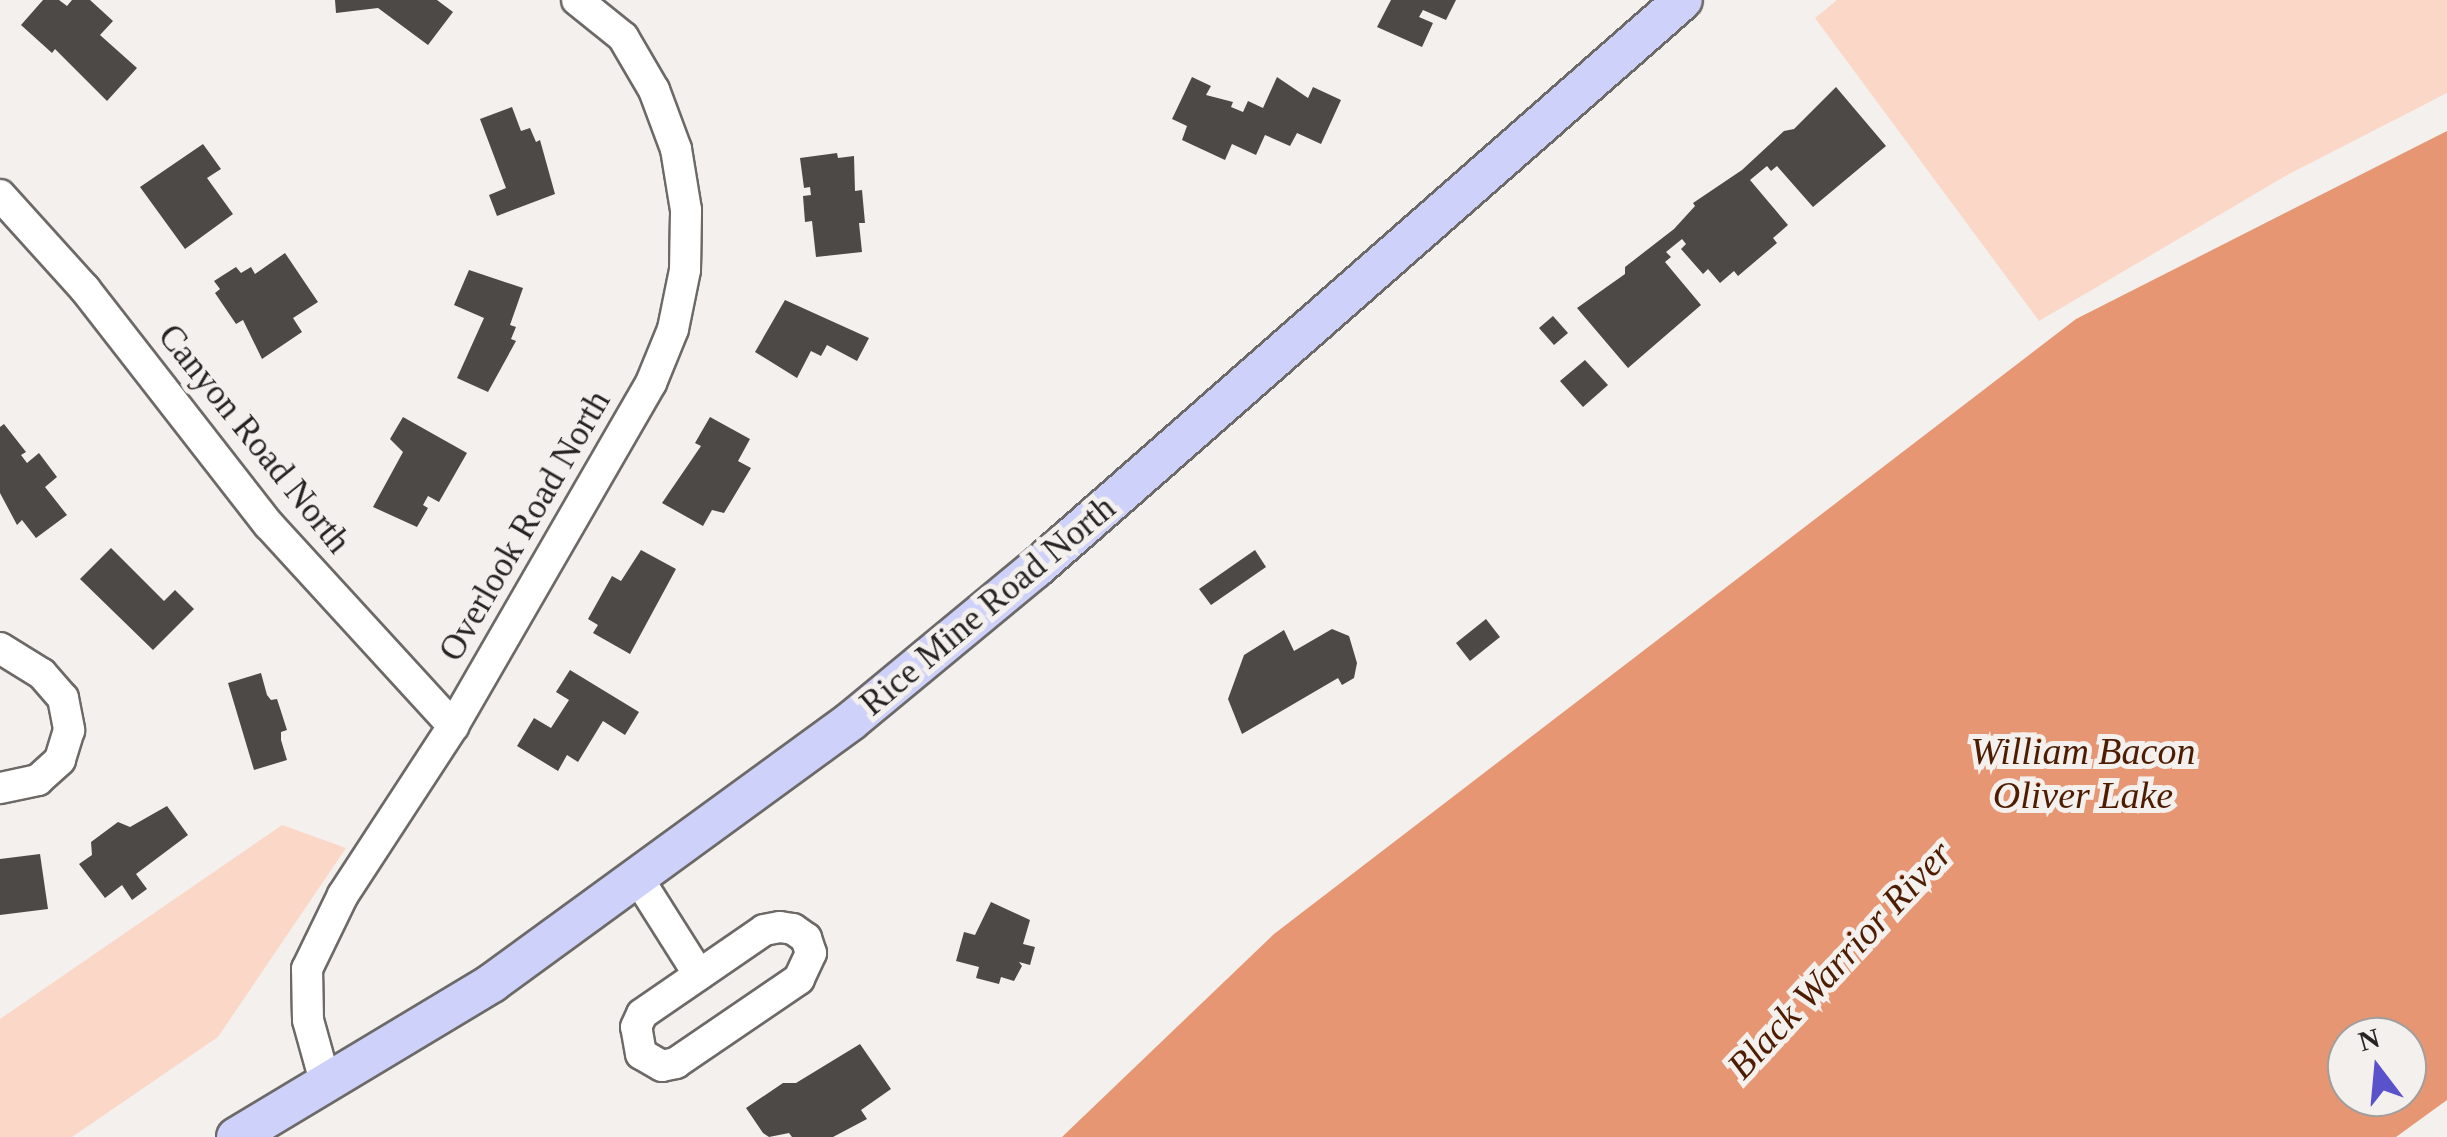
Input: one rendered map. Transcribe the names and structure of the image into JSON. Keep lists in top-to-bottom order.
{
  "streets": {
    "main road": ["Rice Mine Road North"],
    "street": ["Canyon Road North", "Overlook Road North"]
  },
  "crossings": [
    ["Canyon Road North", "Overlook Road North"],
    ["Overlook Road North", "Rice Mine Road North"]
  ],
  "water": ["William Bacon Oliver Lake", "Black Warrior River"],
  "north": "top"
}
